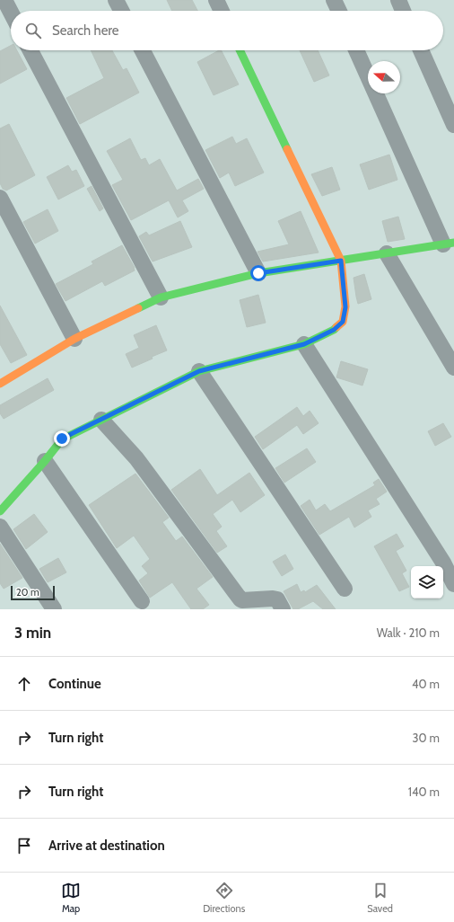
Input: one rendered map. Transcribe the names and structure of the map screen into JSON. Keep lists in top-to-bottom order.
{
  "scale_bar": "20 m",
  "north": "left",
  "page": {
    "search": "Search here",
    "scale": "20 m",
    "heading": ["3 min", "Walk · 210 m"],
    "list": [
      ["Continue", "40 m"],
      ["Turn right", "30 m"],
      ["Turn right", "140 m"],
      "Arrive at destination"
    ],
    "nav": ["Map", "Directions", "Saved"]
  }
}
